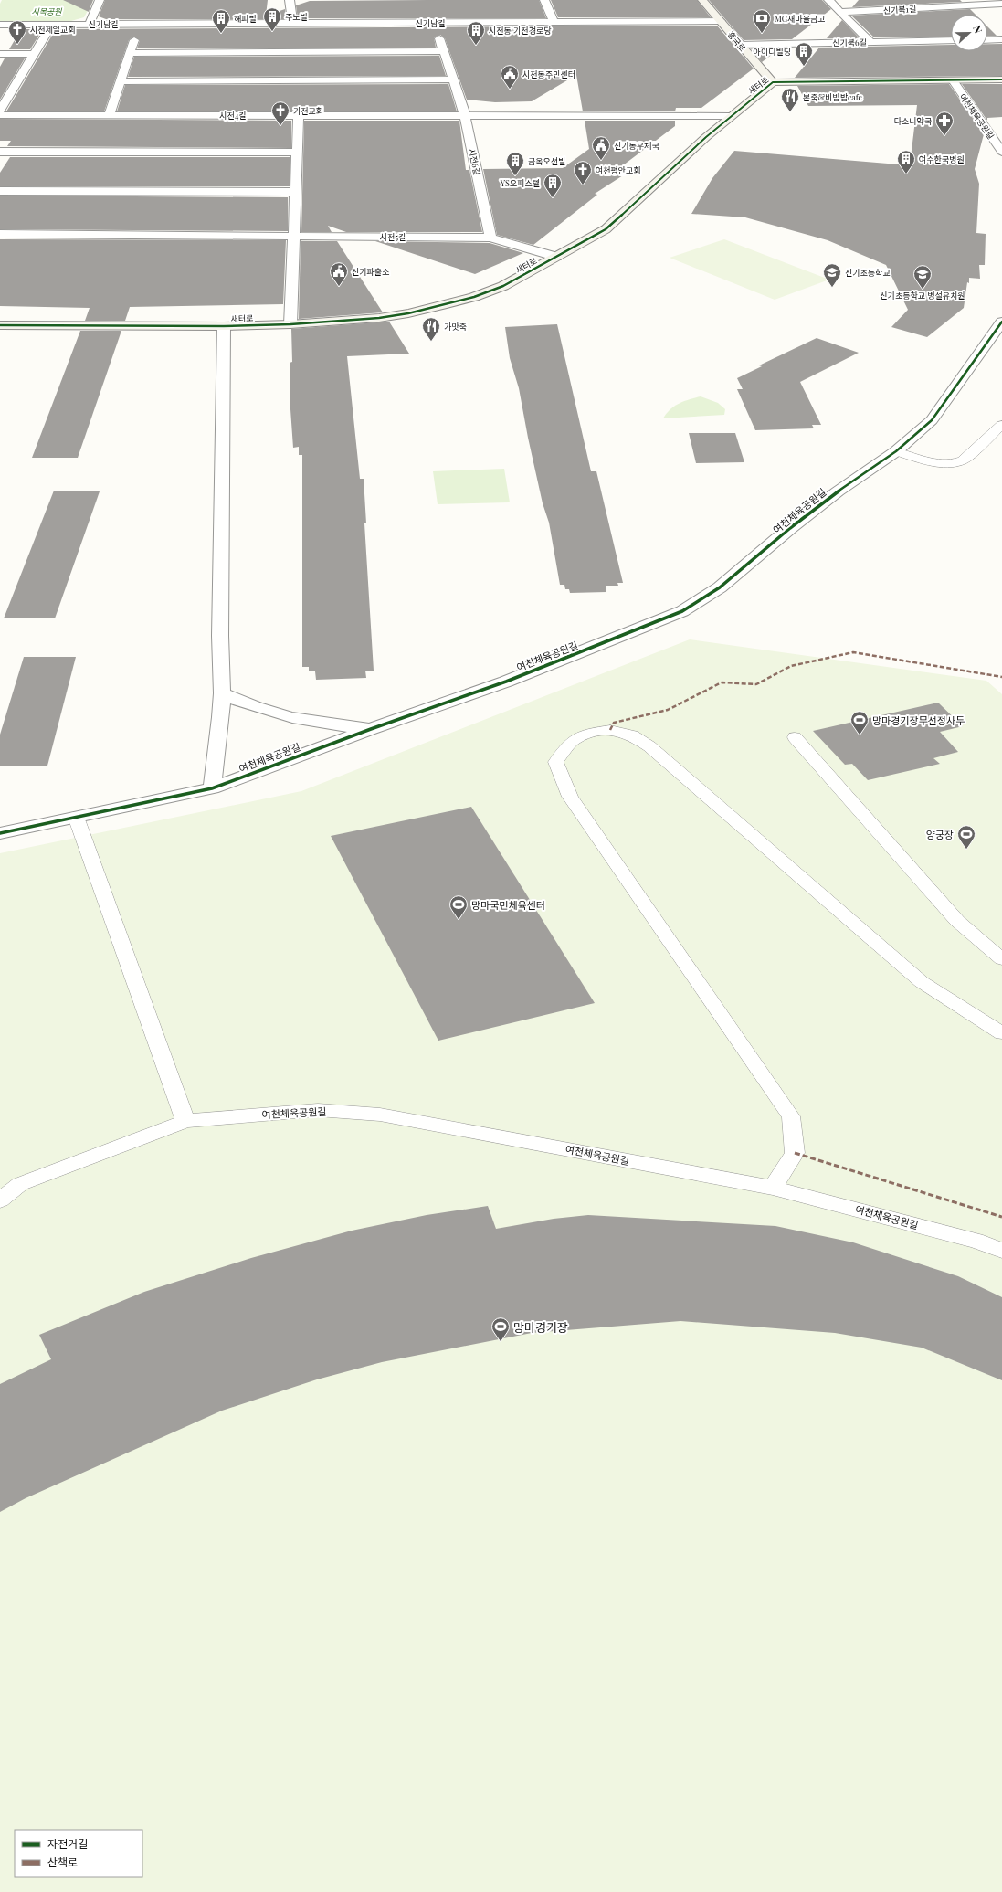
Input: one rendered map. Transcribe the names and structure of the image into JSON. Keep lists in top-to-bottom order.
{
  "streets": {
    "street": [
      "신기북1길",
      "신기남길",
      "흥국로",
      "신기북6길",
      "새터로",
      "시전4길",
      "여천체육공원길",
      "시전6길",
      "시전5길"
    ]
  },
  "crossings": [
    ["신기남길", "흥국로"],
    ["신기남길", "시전6길"],
    ["흥국로", "신기북6길"],
    ["흥국로", "새터로"],
    ["새터로", "시전4길"],
    ["새터로", "여천체육공원길"],
    ["시전4길", "시전6길"],
    ["시전6길", "시전5길"]
  ],
  "parks": ["시목공원"],
  "places": {
    "building": [
      "주노빌",
      "해피빌",
      "시전동 기전경로당",
      "아이디빌딩",
      "여수한국병원",
      "금옥오션빌",
      "YS오피스텔"
    ],
    "bank": ["MG새마을금고"],
    "church": ["시전제일교회", "기전교회", "여천평안교회"],
    "public building": ["시전동주민센터", "신기동우체국", "신기파출소"],
    "restaurant": ["본죽&비빔밥cafe", "가맛죽"],
    "pharmacy": ["다소니약국"],
    "school or university": ["신기초등학교", "신기초등학교 병설유치원"],
    "sports": [
      "망마경기장무선정사두",
      "양궁장",
      "망마국민체육센터",
      "망마경기장"
    ]
  },
  "legend": ["자전거길", "산책로"],
  "north": "right"
}
